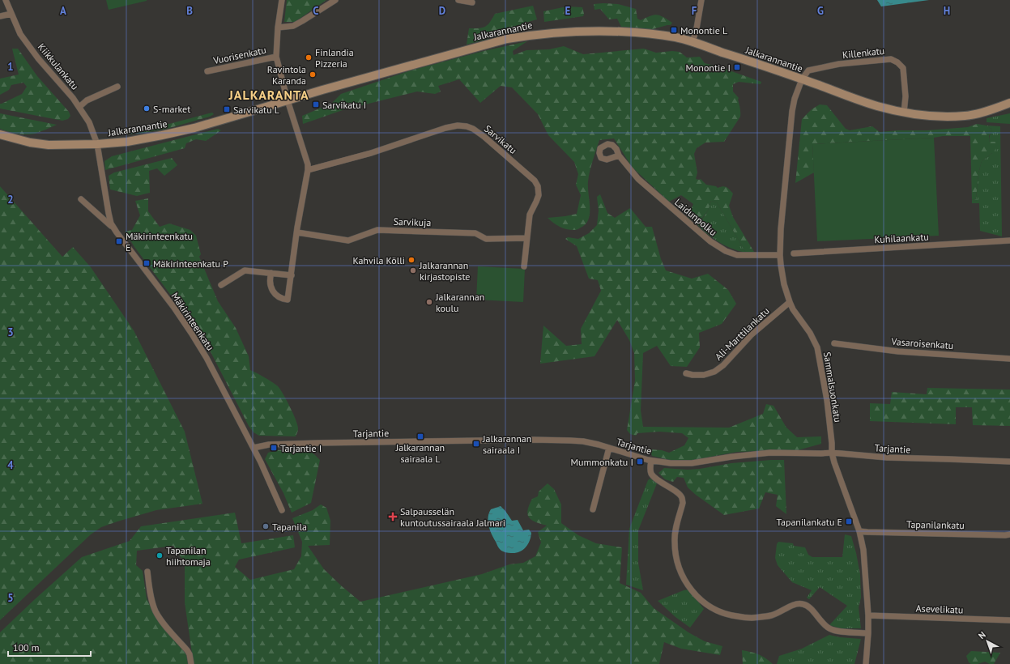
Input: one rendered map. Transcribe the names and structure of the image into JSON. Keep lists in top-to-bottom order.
{
  "streets": {
    "main road": ["Jalkarannantie"],
    "street": [
      "Killenkatu",
      "Vuorisenkatu",
      "Kiikkulankatu",
      "Sarvikatu",
      "Laidunpolku",
      "Sarvikuja",
      "Kuhilaankatu",
      "Mäkirinteenkatu",
      "Ali-Marttilankatu",
      "Vasaroisenkatu",
      "Sammalsuonkatu",
      "Tarjantie",
      "Tapanilankatu",
      "Asevelikatu"
    ]
  },
  "crossings": [
    ["Jalkarannantie", "Killenkatu"],
    ["Jalkarannantie", "Kiikkulankatu"],
    ["Jalkarannantie", "Mäkirinteenkatu"],
    ["Jalkarannantie", "Sammalsuonkatu"],
    ["Killenkatu", "Sammalsuonkatu"],
    ["Kiikkulankatu", "Mäkirinteenkatu"],
    ["Sarvikatu", "Sarvikuja"],
    ["Laidunpolku", "Sammalsuonkatu"],
    ["Mäkirinteenkatu", "Tarjantie"],
    ["Ali-Marttilankatu", "Sammalsuonkatu"],
    ["Sammalsuonkatu", "Tarjantie"],
    ["Sammalsuonkatu", "Tapanilankatu"],
    ["Sammalsuonkatu", "Asevelikatu"]
  ],
  "districts": ["JALKARANTA"],
  "places": {
    "transit": [
      "Monontie L",
      "Monontie I",
      "Sarvikatu I",
      "Sarvikatu L",
      "Mäkirinteenkatu E",
      "Mäkirinteenkatu P",
      "Jalkarannan sairaala L",
      "Jalkarannan sairaala I",
      "Tarjantie I",
      "Mummonkatu I",
      "Tapanilankatu E"
    ],
    "other": [
      "Finlandia Pizzeria",
      "Ravintola Karanda",
      "S-market",
      "Kahvila Kölli",
      "Jalkarannan kirjastopiste",
      "Jalkarannan koulu",
      "Tapanila",
      "Tapanilan hiihtomaja"
    ],
    "health": ["Salpausselän kuntoutussairaala Jalmari"]
  },
  "scale_bar": "100 m",
  "north": "top left",
  "grid": {
    "columns": [
      "A",
      "B",
      "C",
      "D",
      "E",
      "F",
      "G",
      "H"
    ],
    "rows": [
      "1",
      "2",
      "3",
      "4",
      "5"
    ]
  }
}
